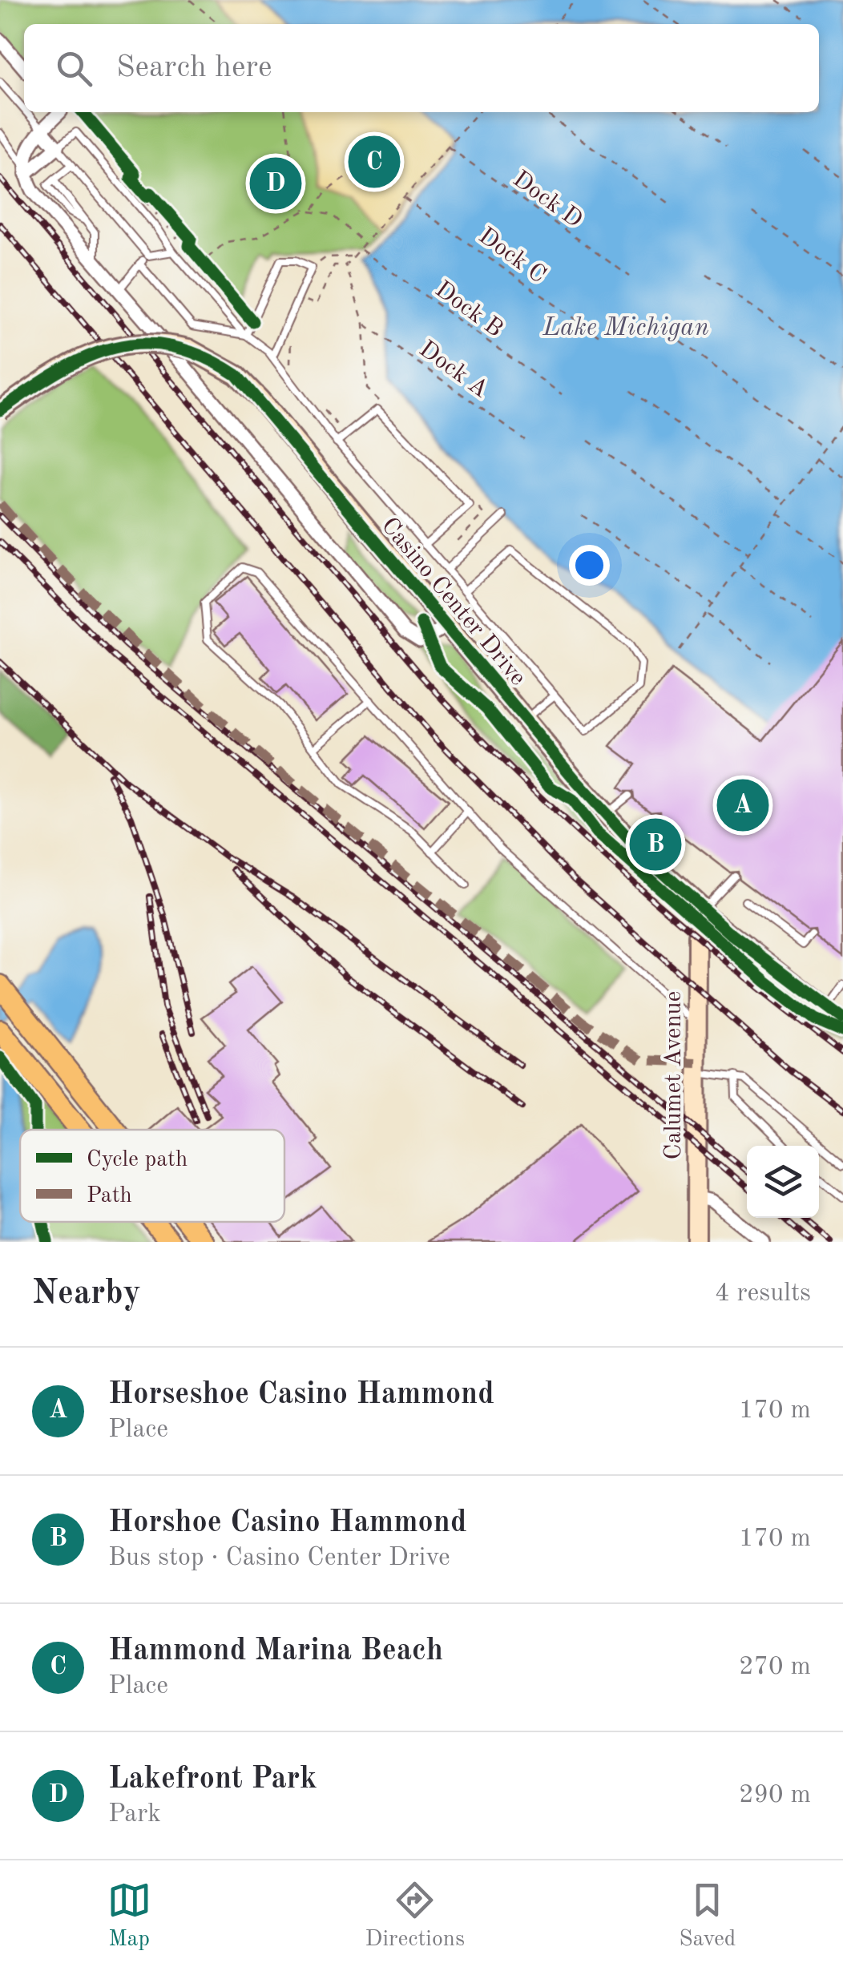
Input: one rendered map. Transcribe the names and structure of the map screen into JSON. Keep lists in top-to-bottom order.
{
  "streets": {
    "street": ["Casino Center Drive", "Calumet Avenue"],
    "path": [
      "Dock D",
      "Dock C",
      "Dock B",
      "Dock A"
    ]
  },
  "crossings": [
    ["Casino Center Drive", "Calumet Avenue"]
  ],
  "water": ["Lake Michigan"],
  "legend": ["Cycle path", "Path"],
  "page": {
    "search": "Search here",
    "pins": [
      "C",
      "D",
      "A",
      "B"
    ],
    "heading": ["Nearby", "4 results"],
    "list": [
      {
        "mark": "A",
        "name": "Horseshoe Casino Hammond",
        "note": "Place",
        "value": "170 m"
      },
      {
        "mark": "B",
        "name": "Horshoe Casino Hammond",
        "note": "Bus stop · Casino Center Drive",
        "value": "170 m"
      },
      {
        "mark": "C",
        "name": "Hammond Marina Beach",
        "note": "Place",
        "value": "270 m"
      },
      {
        "mark": "D",
        "name": "Lakefront Park",
        "note": "Park",
        "value": "290 m"
      }
    ],
    "nav": ["Map", "Directions", "Saved"]
  }
}
